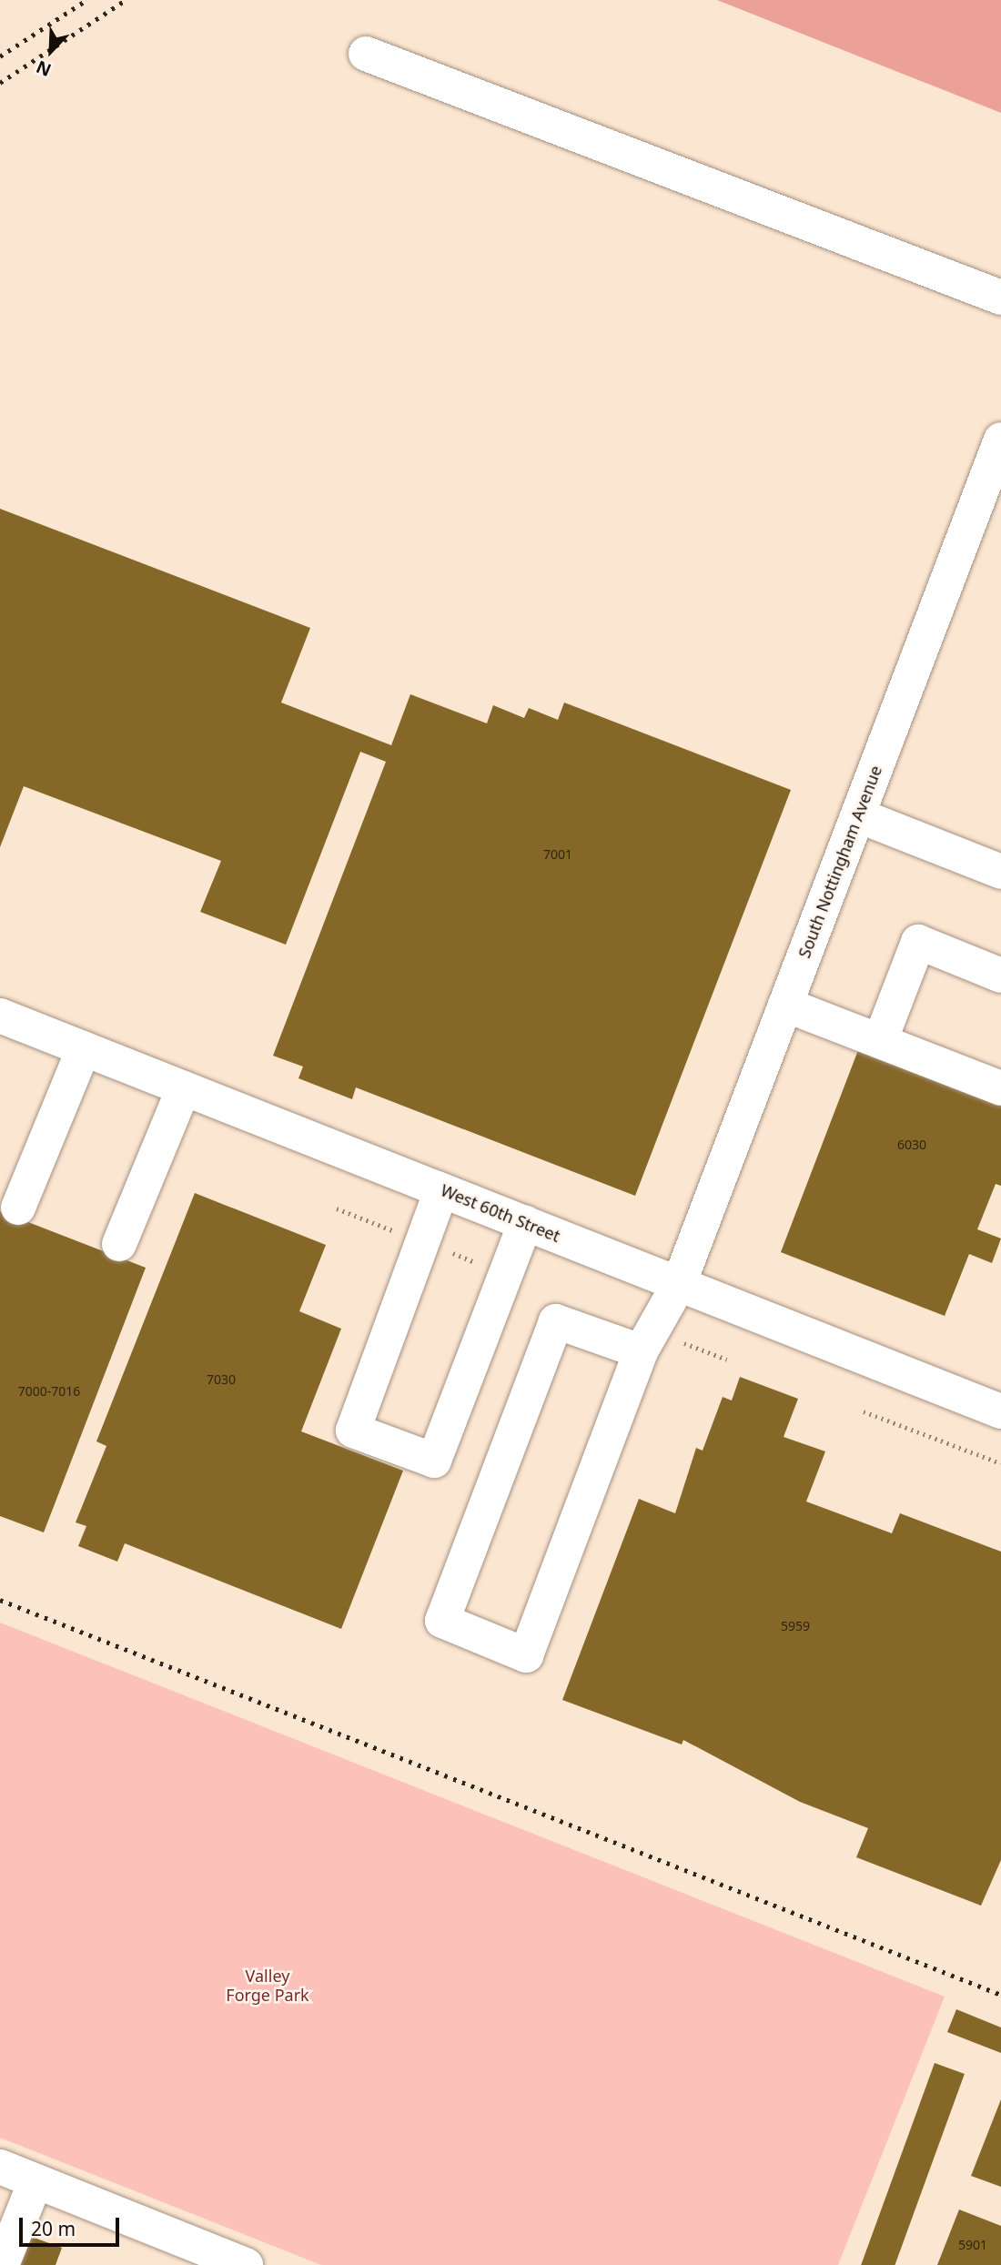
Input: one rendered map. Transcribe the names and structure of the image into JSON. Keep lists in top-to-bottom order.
{
  "streets": {
    "street": ["South Nottingham Avenue", "West 60th Street"]
  },
  "crossings": [
    ["South Nottingham Avenue", "West 60th Street"]
  ],
  "parks": ["Valley Forge Park"],
  "house_numbers": [
    "7001",
    "6030",
    "7030",
    "7000-7016",
    "5959",
    "5901"
  ],
  "scale_bar": "20 m",
  "north": "bottom left"
}
